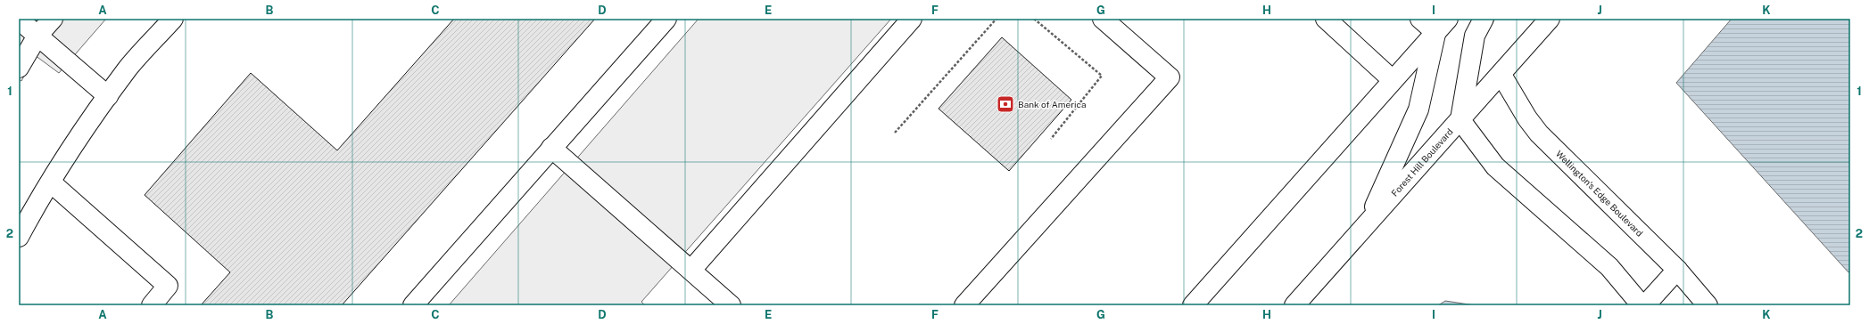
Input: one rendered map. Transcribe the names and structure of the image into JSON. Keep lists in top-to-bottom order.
{
  "streets": {
    "main road": ["Forest Hill Boulevard", "Wellington's Edge Boulevard"]
  },
  "crossings": [
    ["Forest Hill Boulevard", "Wellington's Edge Boulevard"]
  ],
  "places": {
    "bank": ["Bank of America"]
  },
  "grid": {
    "columns": [
      "A",
      "B",
      "C",
      "D",
      "E",
      "F",
      "G",
      "H",
      "I",
      "J",
      "K"
    ],
    "rows": ["1", "2"]
  }
}
